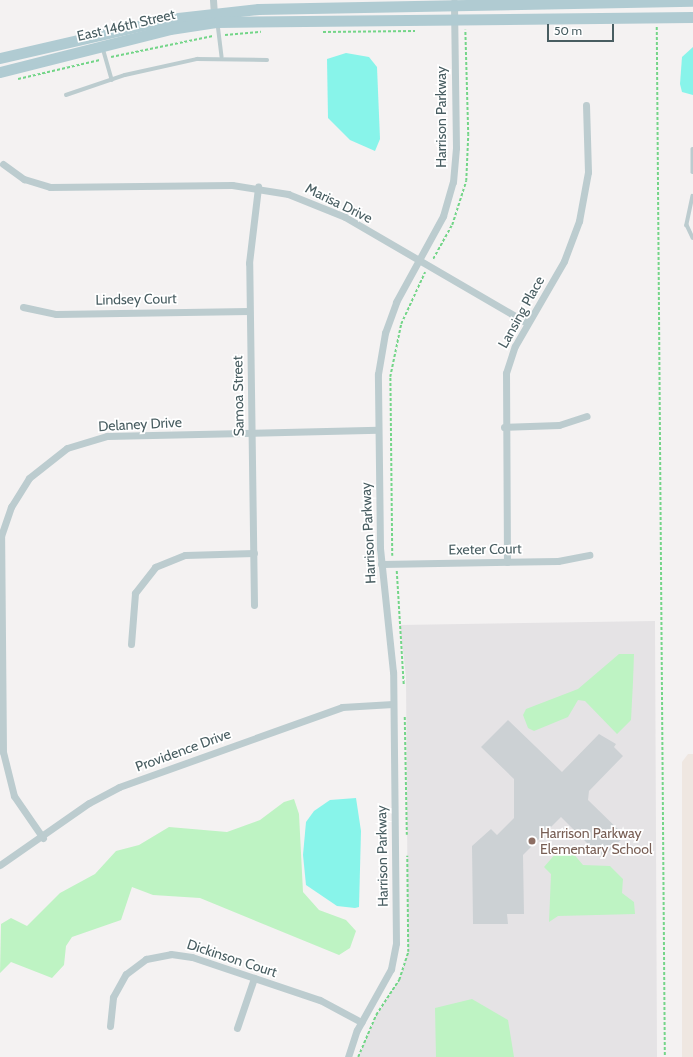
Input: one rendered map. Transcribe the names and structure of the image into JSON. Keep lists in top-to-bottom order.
{
  "streets": {
    "main road": ["East 146th Street"],
    "street": [
      "Harrison Parkway",
      "Marisa Drive",
      "Lindsey Court",
      "Lansing Place",
      "Samoa Street",
      "Delaney Drive",
      "Exeter Court",
      "Providence Drive",
      "Dickinson Court"
    ]
  },
  "crossings": [
    ["East 146th Street", "Harrison Parkway"],
    ["Harrison Parkway", "Marisa Drive"],
    ["Harrison Parkway", "Delaney Drive"],
    ["Harrison Parkway", "Exeter Court"],
    ["Harrison Parkway", "Providence Drive"],
    ["Harrison Parkway", "Dickinson Court"],
    ["Marisa Drive", "Lansing Place"],
    ["Marisa Drive", "Samoa Street"],
    ["Lindsey Court", "Samoa Street"],
    ["Lansing Place", "Exeter Court"],
    ["Samoa Street", "Delaney Drive"],
    ["Delaney Drive", "Providence Drive"]
  ],
  "places": ["Harrison Parkway Elementary School"],
  "scale_bar": "50 m"
}
